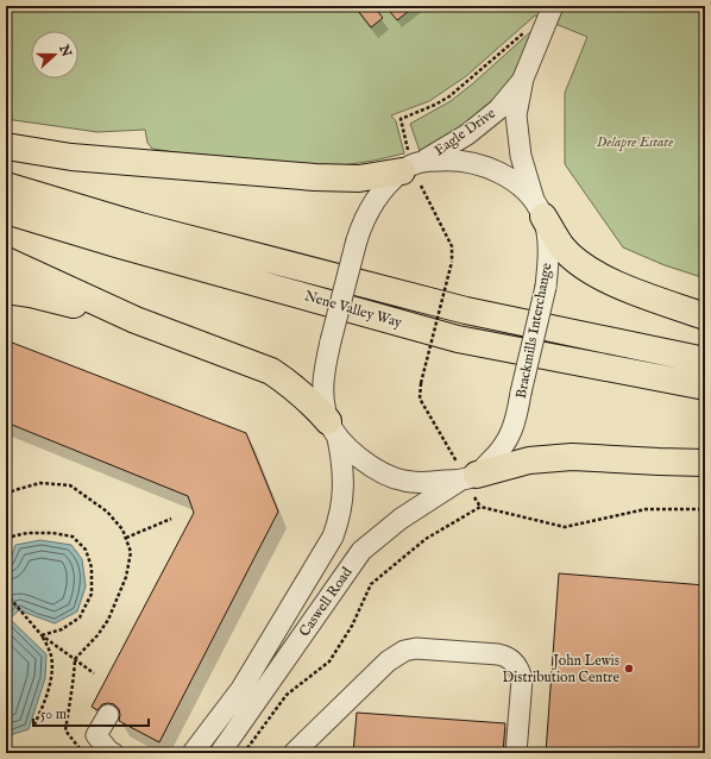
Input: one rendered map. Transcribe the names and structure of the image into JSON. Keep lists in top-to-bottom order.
{
  "streets": {
    "highway": ["Nene Valley Way"],
    "street": ["Eagle Drive", "Brackmills Interchange", "Caswell Road"]
  },
  "crossings": [
    ["Eagle Drive", "Brackmills Interchange"],
    ["Brackmills Interchange", "Caswell Road"]
  ],
  "parks": ["Delapre Estate"],
  "places": ["John Lewis Distribution Centre"],
  "scale_bar": "50 m",
  "north": "right"
}
